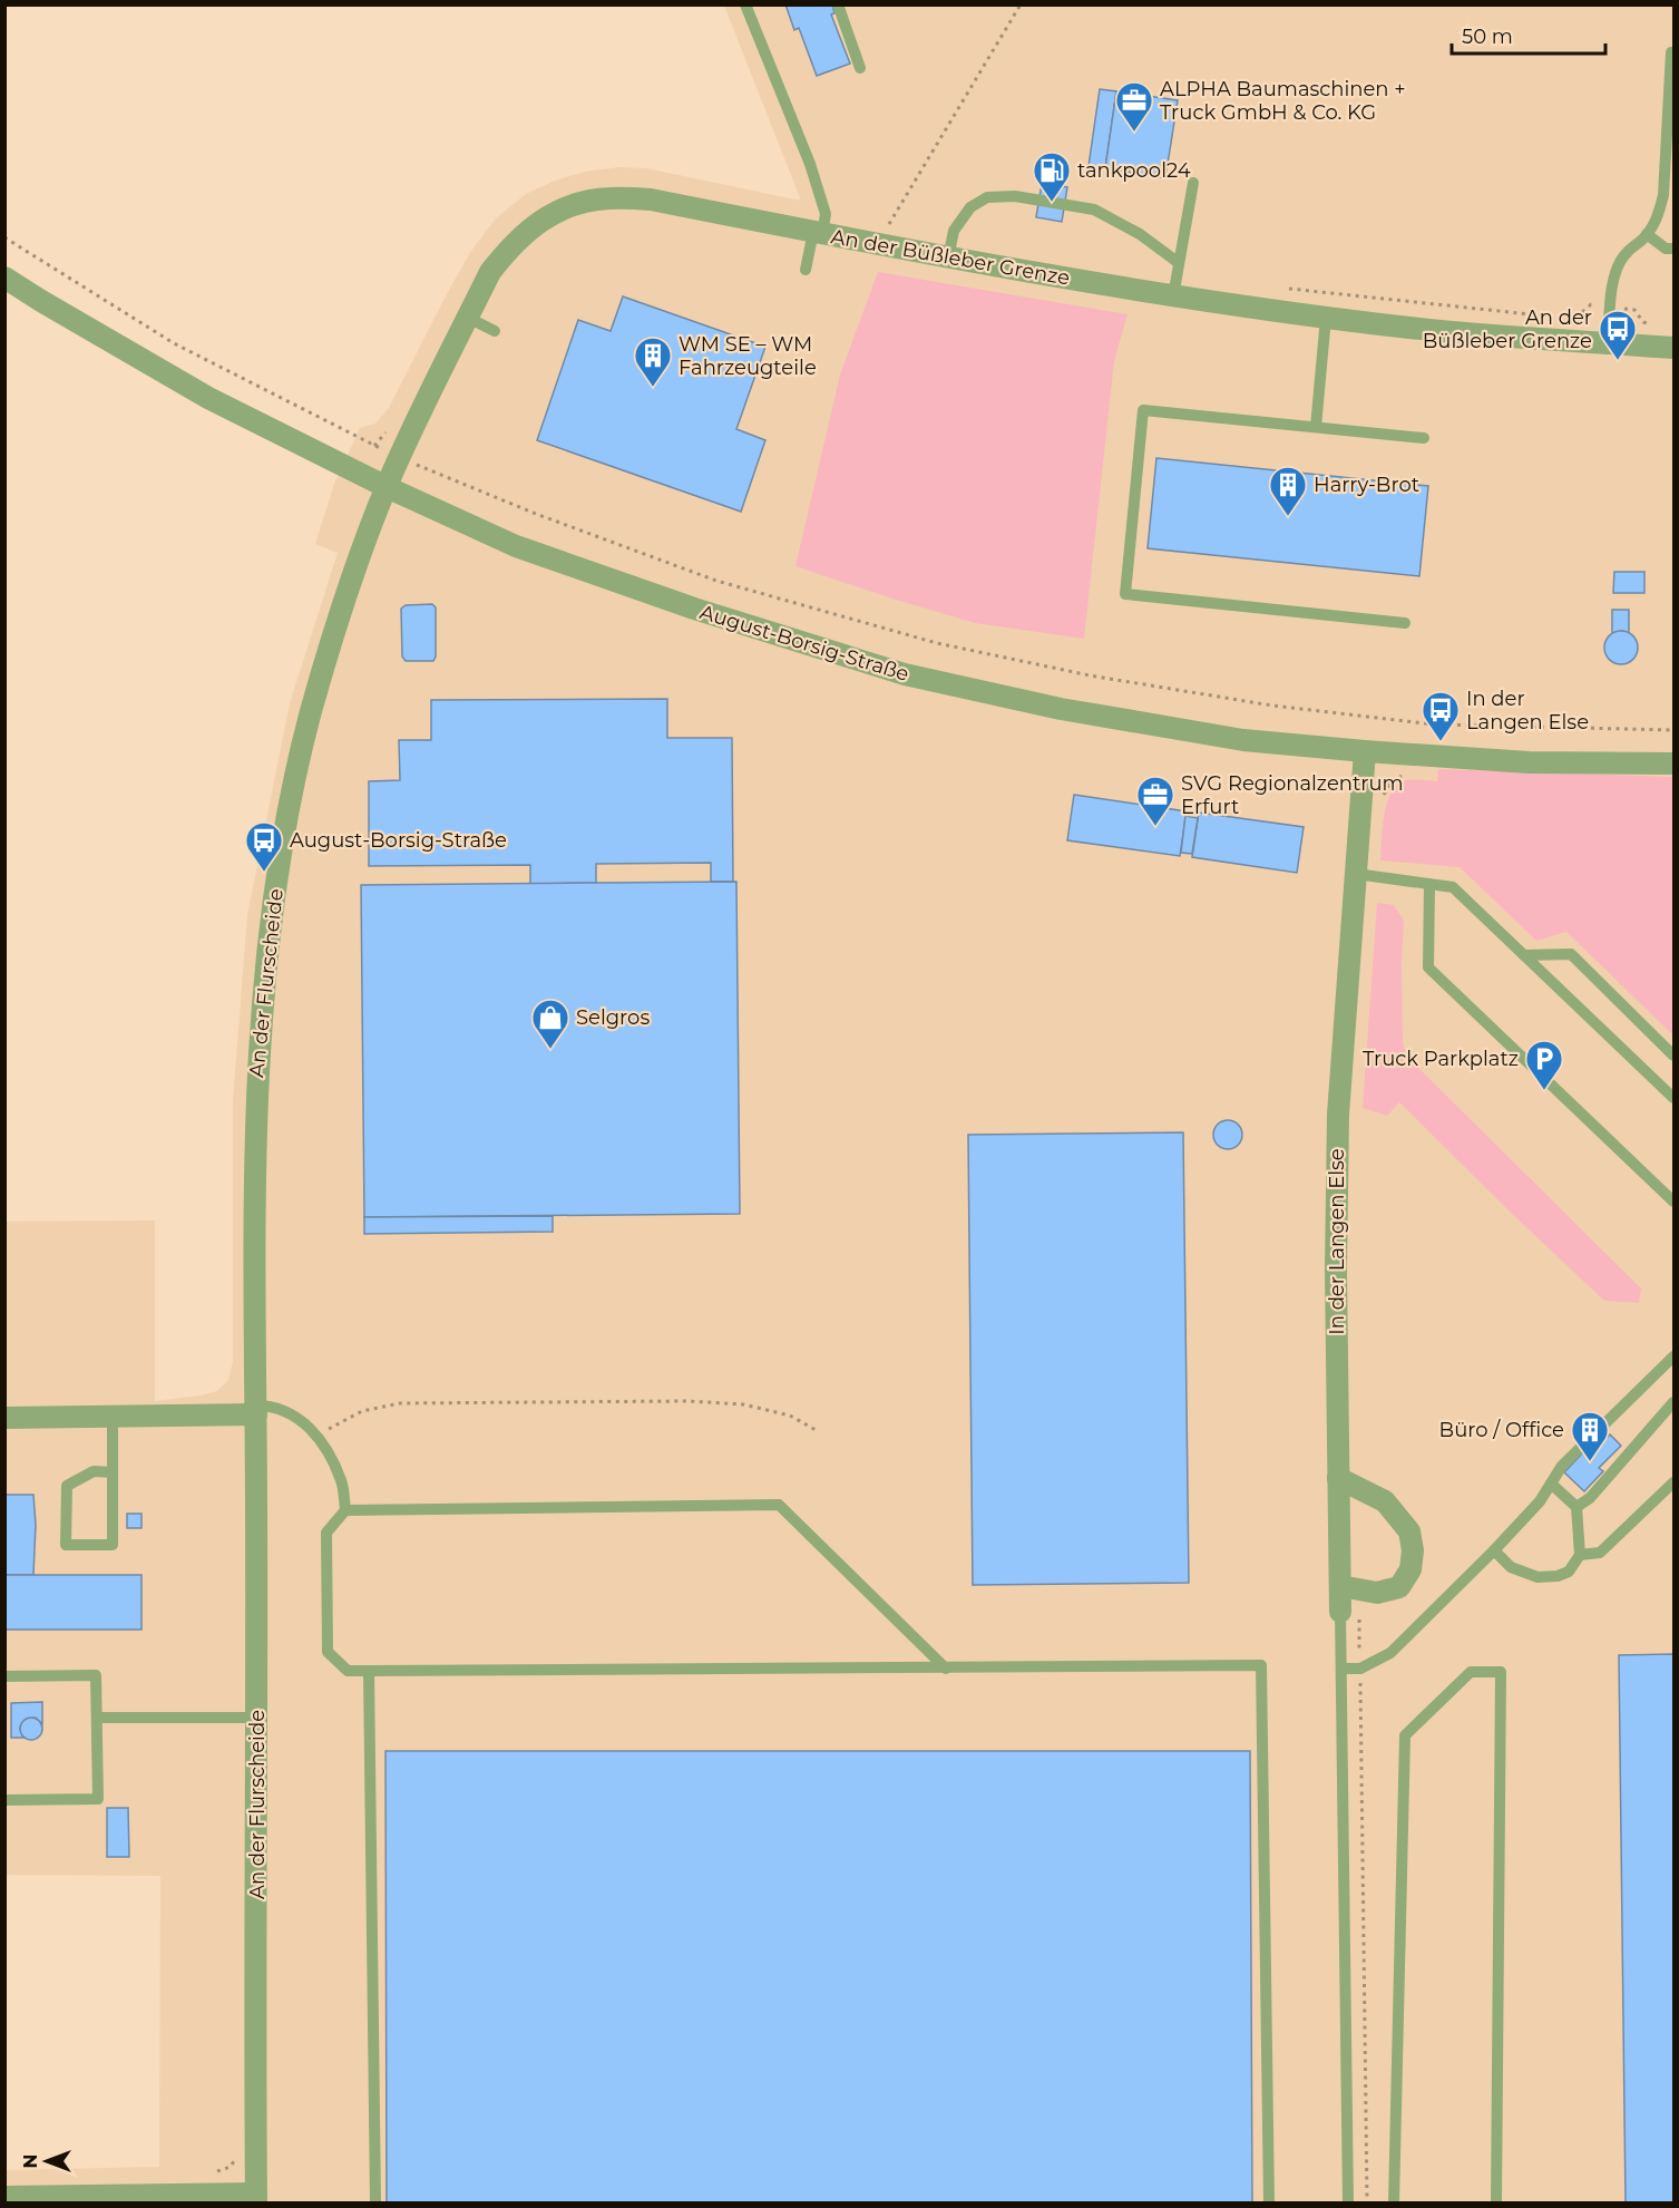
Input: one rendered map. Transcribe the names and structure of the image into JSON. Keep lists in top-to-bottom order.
{
  "streets": {
    "street": [
      "An der Büßleber Grenze",
      "August-Borsig-Straße",
      "An der Flurscheide",
      "In der Langen Else"
    ]
  },
  "crossings": [
    ["An der Büßleber Grenze", "August-Borsig-Straße"],
    ["An der Büßleber Grenze", "An der Flurscheide"],
    ["August-Borsig-Straße", "An der Flurscheide"],
    ["August-Borsig-Straße", "In der Langen Else"]
  ],
  "places": {
    "office": ["ALPHA Baumaschinen + Truck GmbH & Co. KG", "SVG Regionalzentrum Erfurt"],
    "fuel station": ["tankpool24"],
    "bus stop": ["An der Büßleber Grenze", "In der Langen Else", "August-Borsig-Straße"],
    "building": ["WM SE – WM Fahrzeugteile", "Harry-Brot", "Büro / Office"],
    "shop": ["Selgros"],
    "parking": ["Truck Parkplatz"]
  },
  "scale_bar": "50 m",
  "north": "left"
}
